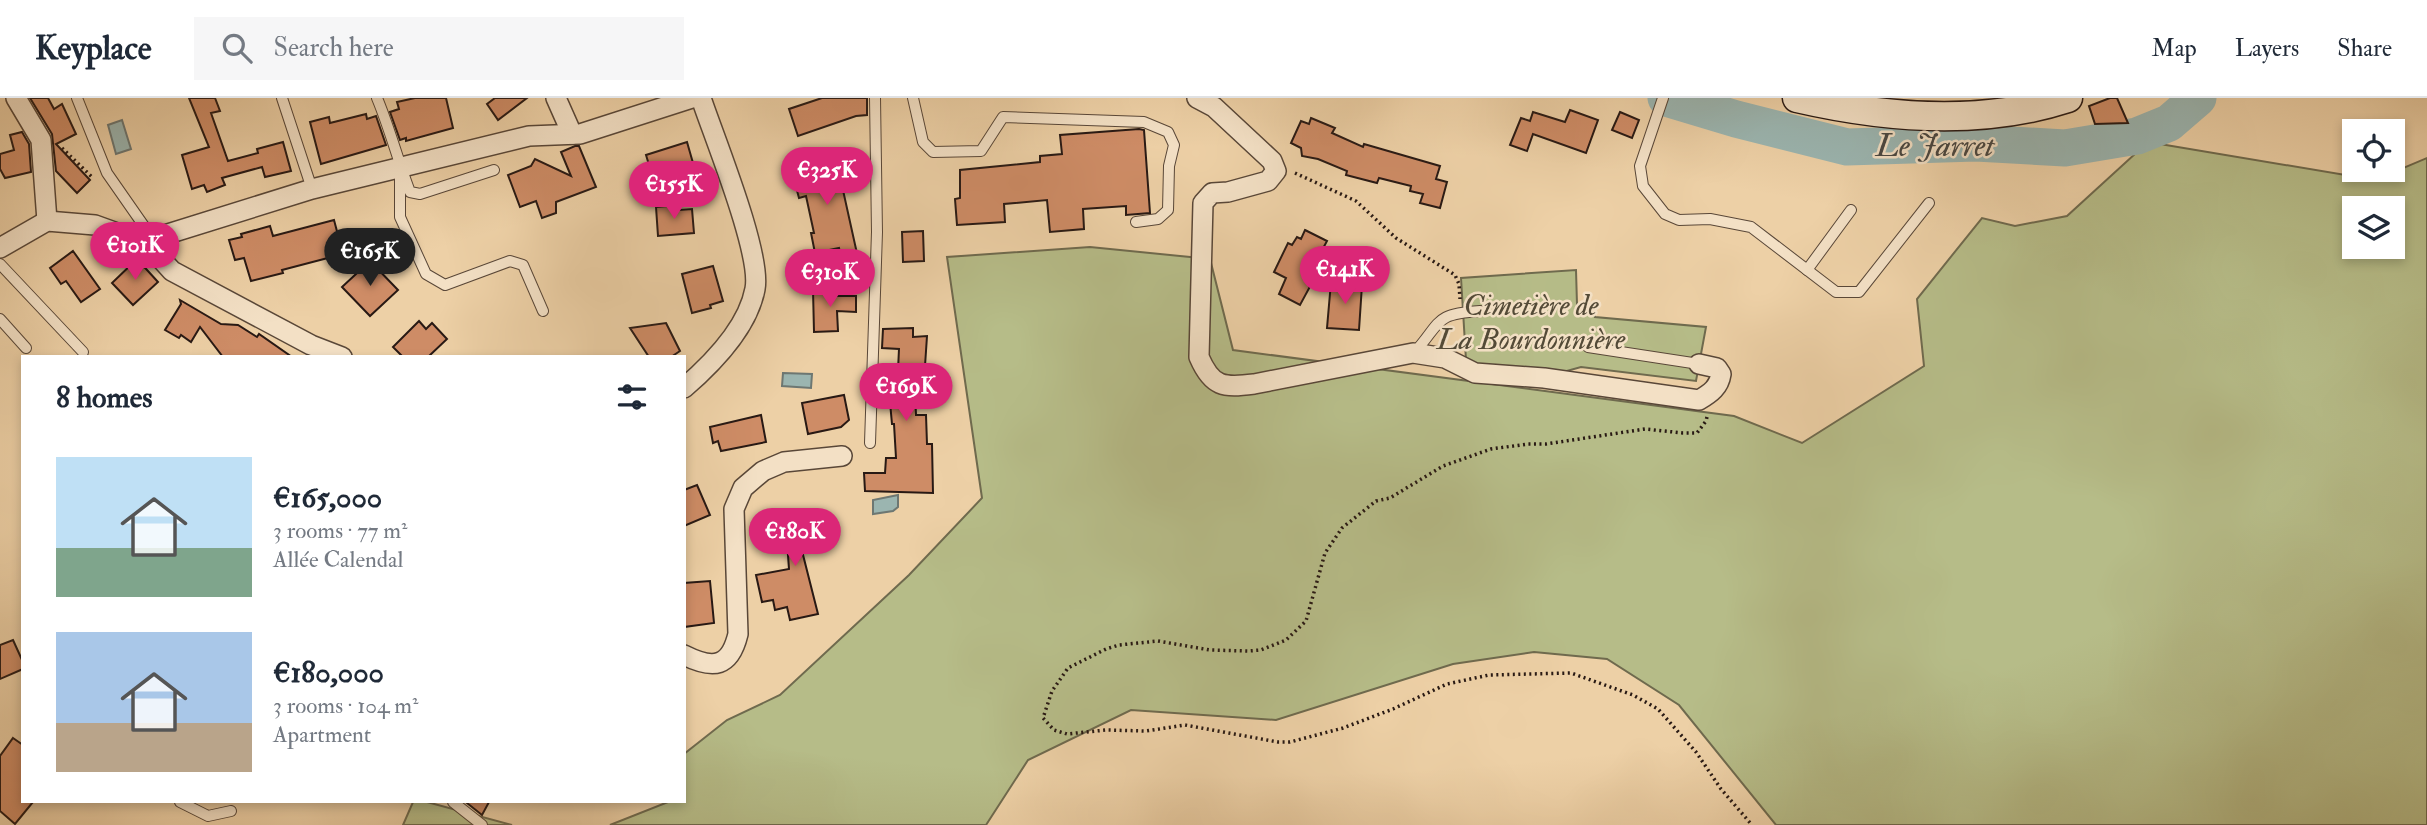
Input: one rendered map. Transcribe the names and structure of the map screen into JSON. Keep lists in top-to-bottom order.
{
  "water": ["Le Jarret"],
  "parks": ["Cimetière de La Bourdonnière"],
  "page": {
    "header": "Keyplace",
    "search": "Search here",
    "nav": ["Map", "Layers", "Share"],
    "price": [
      "€325K",
      "€155K",
      "€101K",
      "€165K",
      "€141K",
      "€310K",
      "€169K",
      "€180K"
    ],
    "heading": "8 homes",
    "list": [
      {
        "name": "€165,000",
        "note": "3 rooms · 77 m² · Allée Calendal"
      },
      {
        "name": "€180,000",
        "note": "3 rooms · 104 m² · Apartment"
      }
    ]
  }
}
